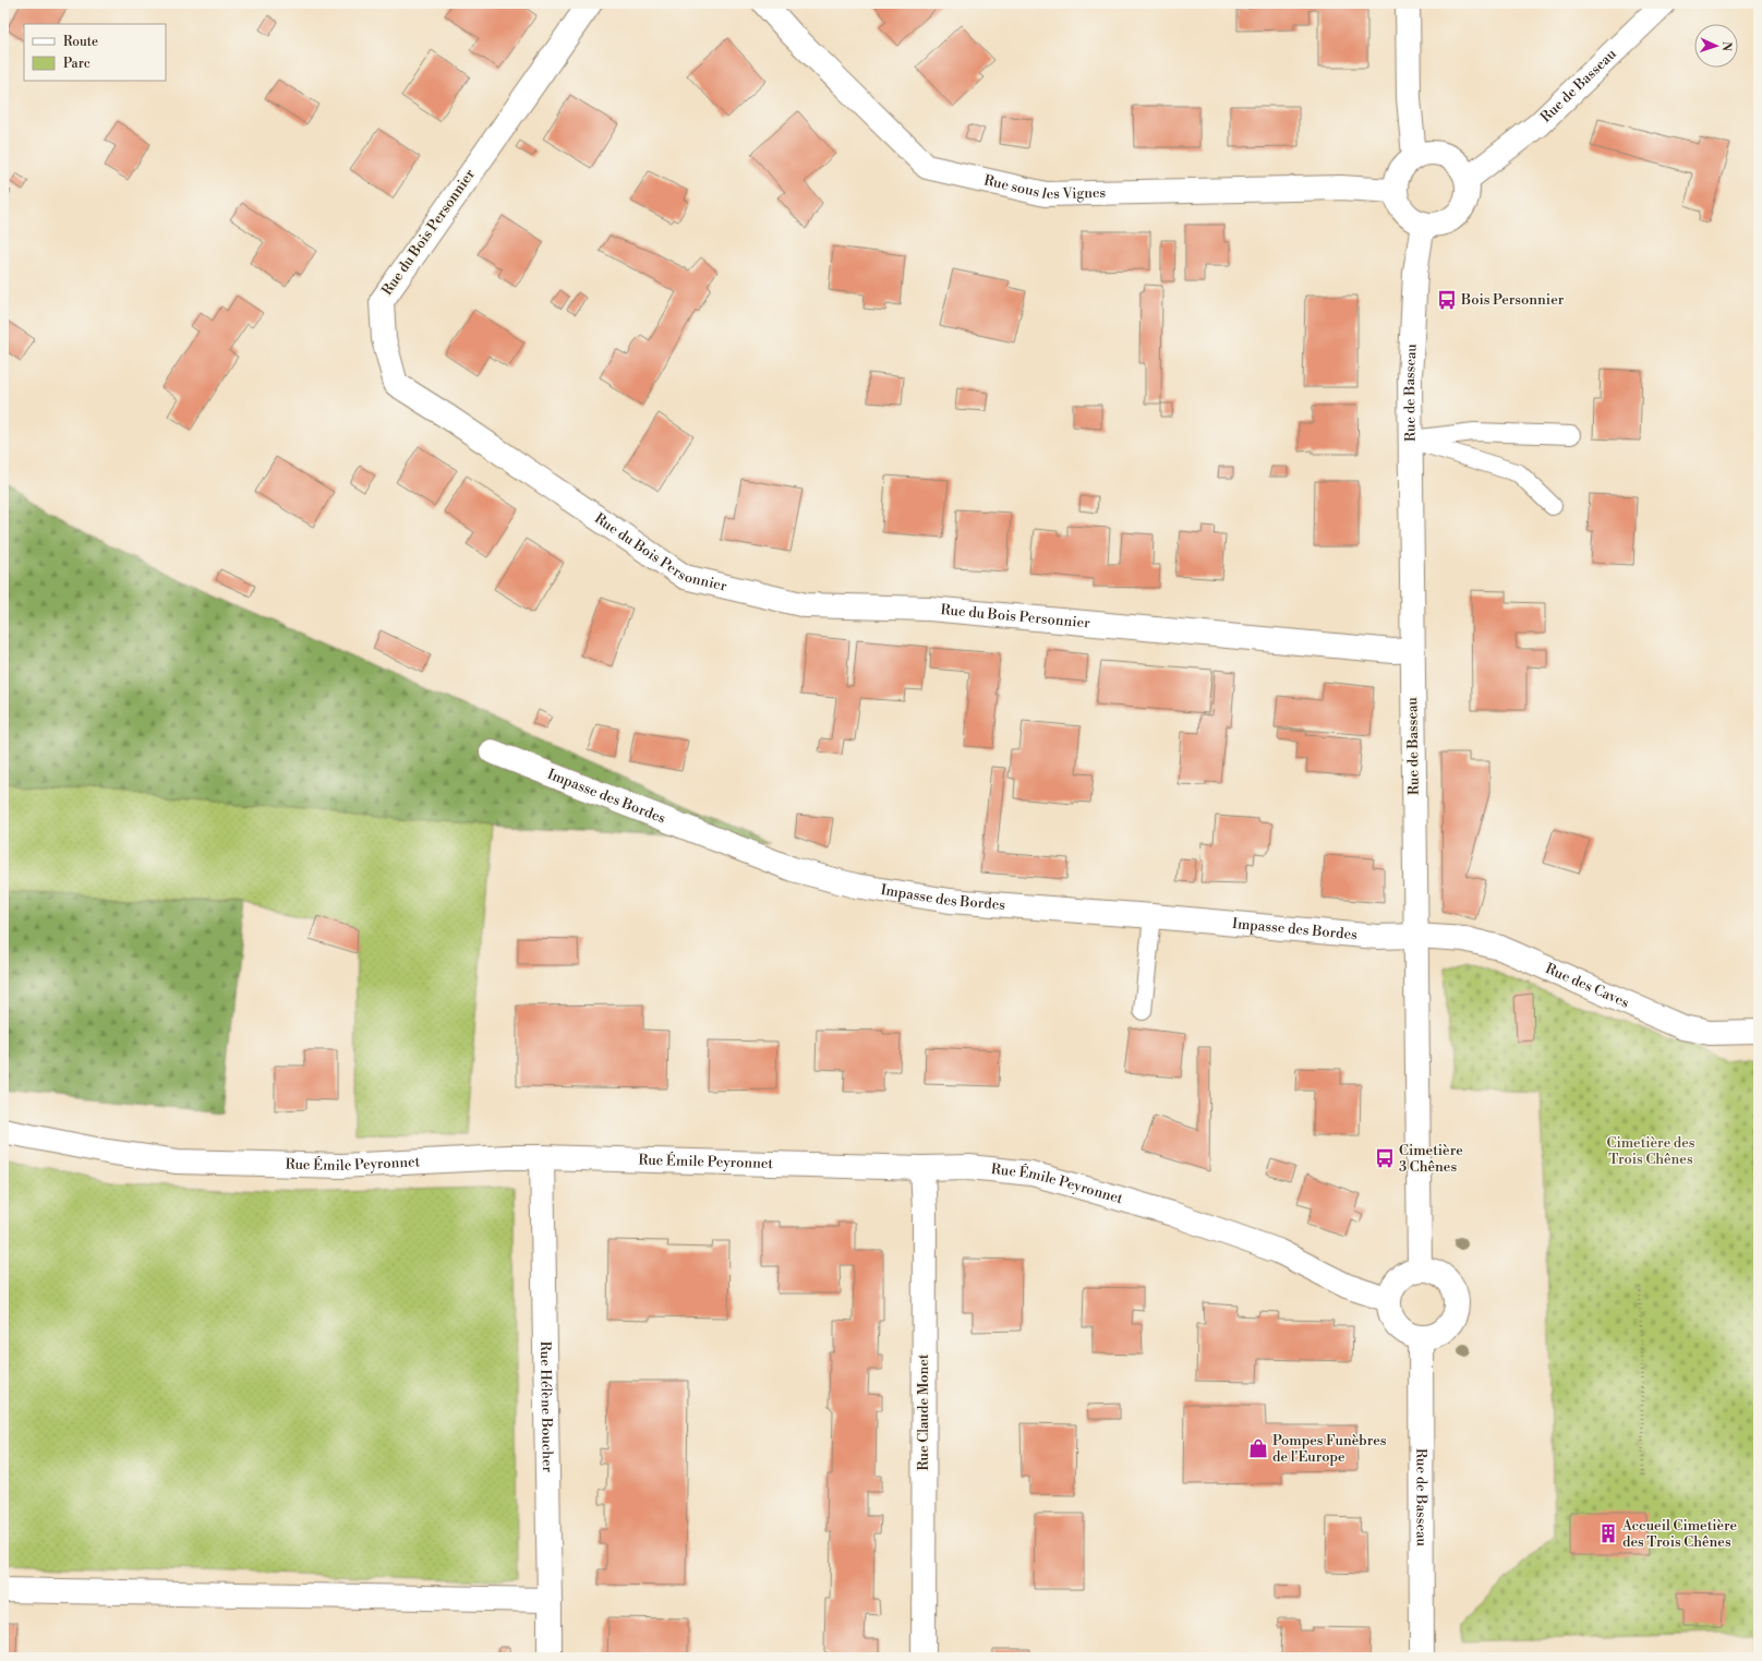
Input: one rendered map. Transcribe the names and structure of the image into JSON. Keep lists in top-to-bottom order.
{
  "streets": {
    "street": [
      "Rue de Basseau",
      "Rue sous les Vignes",
      "Rue du Bois Personnier",
      "Impasse des Bordes",
      "Rue des Caves",
      "Rue Émile Peyronnet",
      "Rue Hélène Boucher",
      "Rue Claude Monet"
    ]
  },
  "crossings": [
    ["Rue de Basseau", "Rue sous les Vignes"],
    ["Rue de Basseau", "Rue du Bois Personnier"],
    ["Rue de Basseau", "Impasse des Bordes"],
    ["Rue de Basseau", "Rue des Caves"],
    ["Rue de Basseau", "Rue Émile Peyronnet"],
    ["Impasse des Bordes", "Rue des Caves"],
    ["Rue Émile Peyronnet", "Rue Hélène Boucher"],
    ["Rue Émile Peyronnet", "Rue Claude Monet"]
  ],
  "parks": ["Cimetière des Trois Chênes"],
  "places": {
    "bus stop": ["Bois Personnier", "Cimetière 3 Chênes"],
    "shop": ["Pompes Funèbres de l'Europe"],
    "building": ["Accueil Cimetière des Trois Chênes"]
  },
  "legend": ["Route", "Parc"],
  "north": "right"
}
